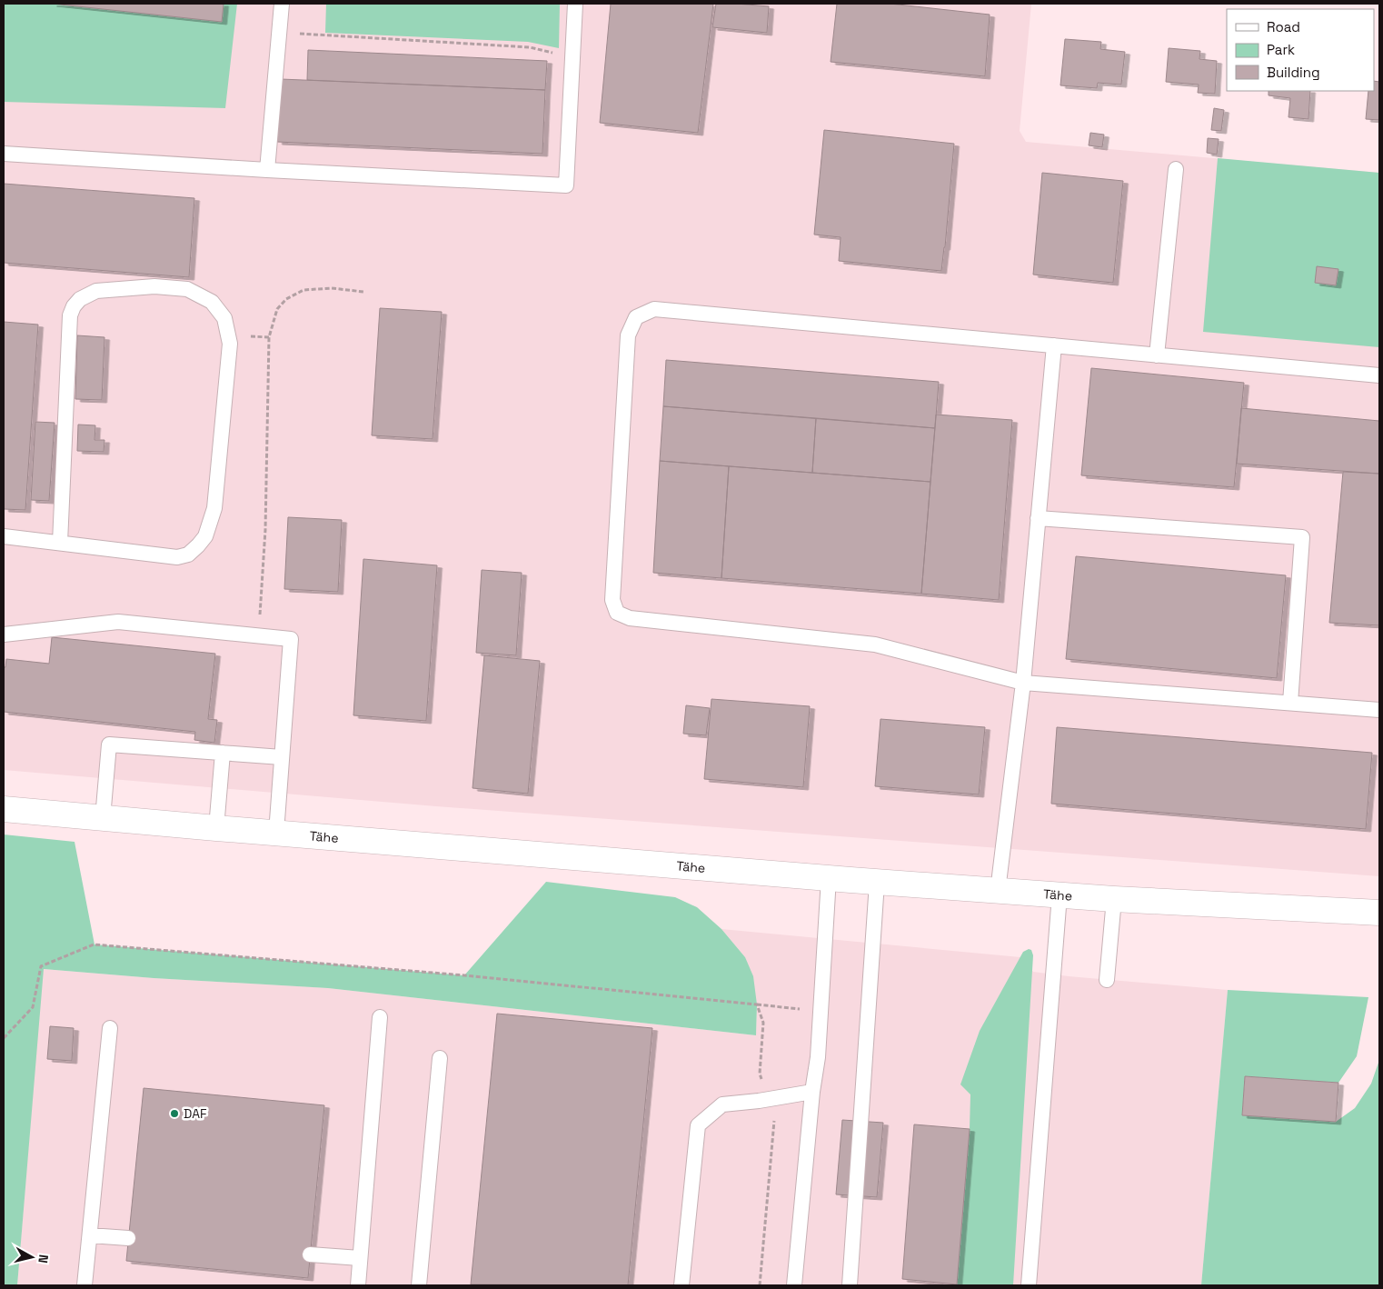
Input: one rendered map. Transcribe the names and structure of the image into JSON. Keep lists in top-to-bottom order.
{
  "streets": {
    "street": ["Tähe"]
  },
  "places": ["DAF"],
  "legend": ["Road", "Park", "Building"],
  "north": "right"
}
